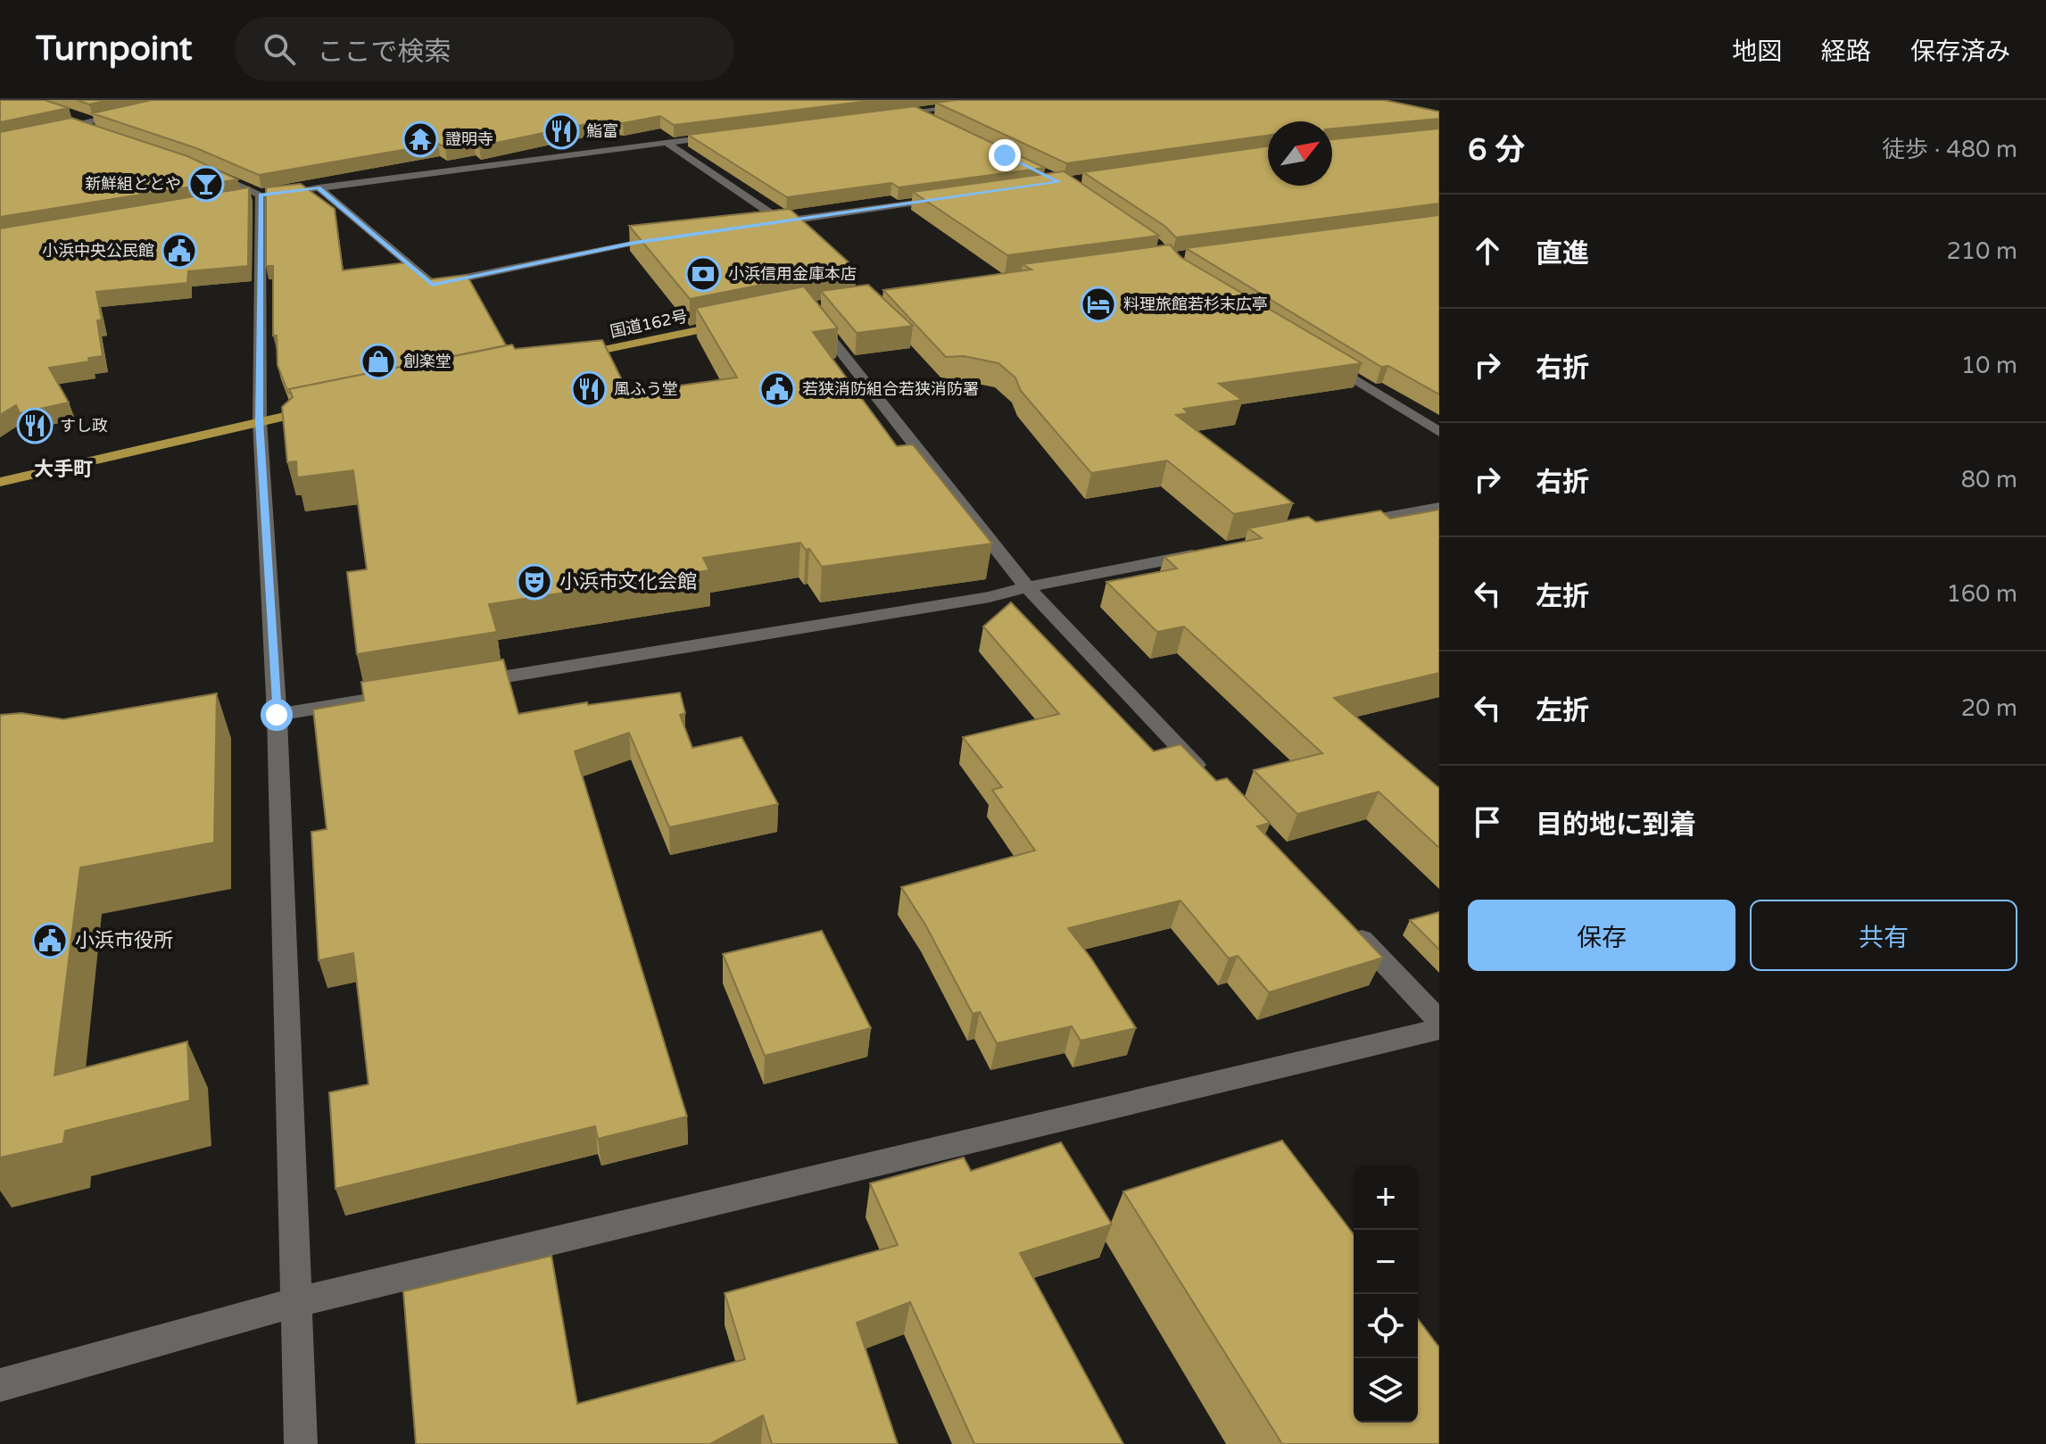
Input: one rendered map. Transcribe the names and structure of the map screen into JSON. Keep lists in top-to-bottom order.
{
  "streets": {
    "highway": ["国道162号"]
  },
  "districts": ["大手町"],
  "places": {
    "restaurant": ["鮨富", "風ふう堂", "すし政"],
    "temple": ["證明寺"],
    "bar": ["新鮮組ととや"],
    "public building": ["小浜中央公民館", "若狭消防組合若狭消防署", "小浜市役所"],
    "bank": ["小浜信用金庫本店"],
    "hotel": ["料理旅館若杉末広亭"],
    "shop": ["創楽堂"],
    "theatre": ["小浜市文化会館"]
  },
  "north": "top right",
  "page": {
    "header": "Turnpoint",
    "search": "ここで検索",
    "nav": ["地図", "経路", "保存済み"],
    "heading": ["6 分", "徒歩 · 480 m"],
    "list": [
      ["直進", "210 m"],
      ["右折", "10 m"],
      ["右折", "80 m"],
      ["左折", "160 m"],
      ["左折", "20 m"],
      "目的地に到着"
    ],
    "buttons": ["保存", "共有"],
    "map_buttons": ["+", "−"]
  }
}
